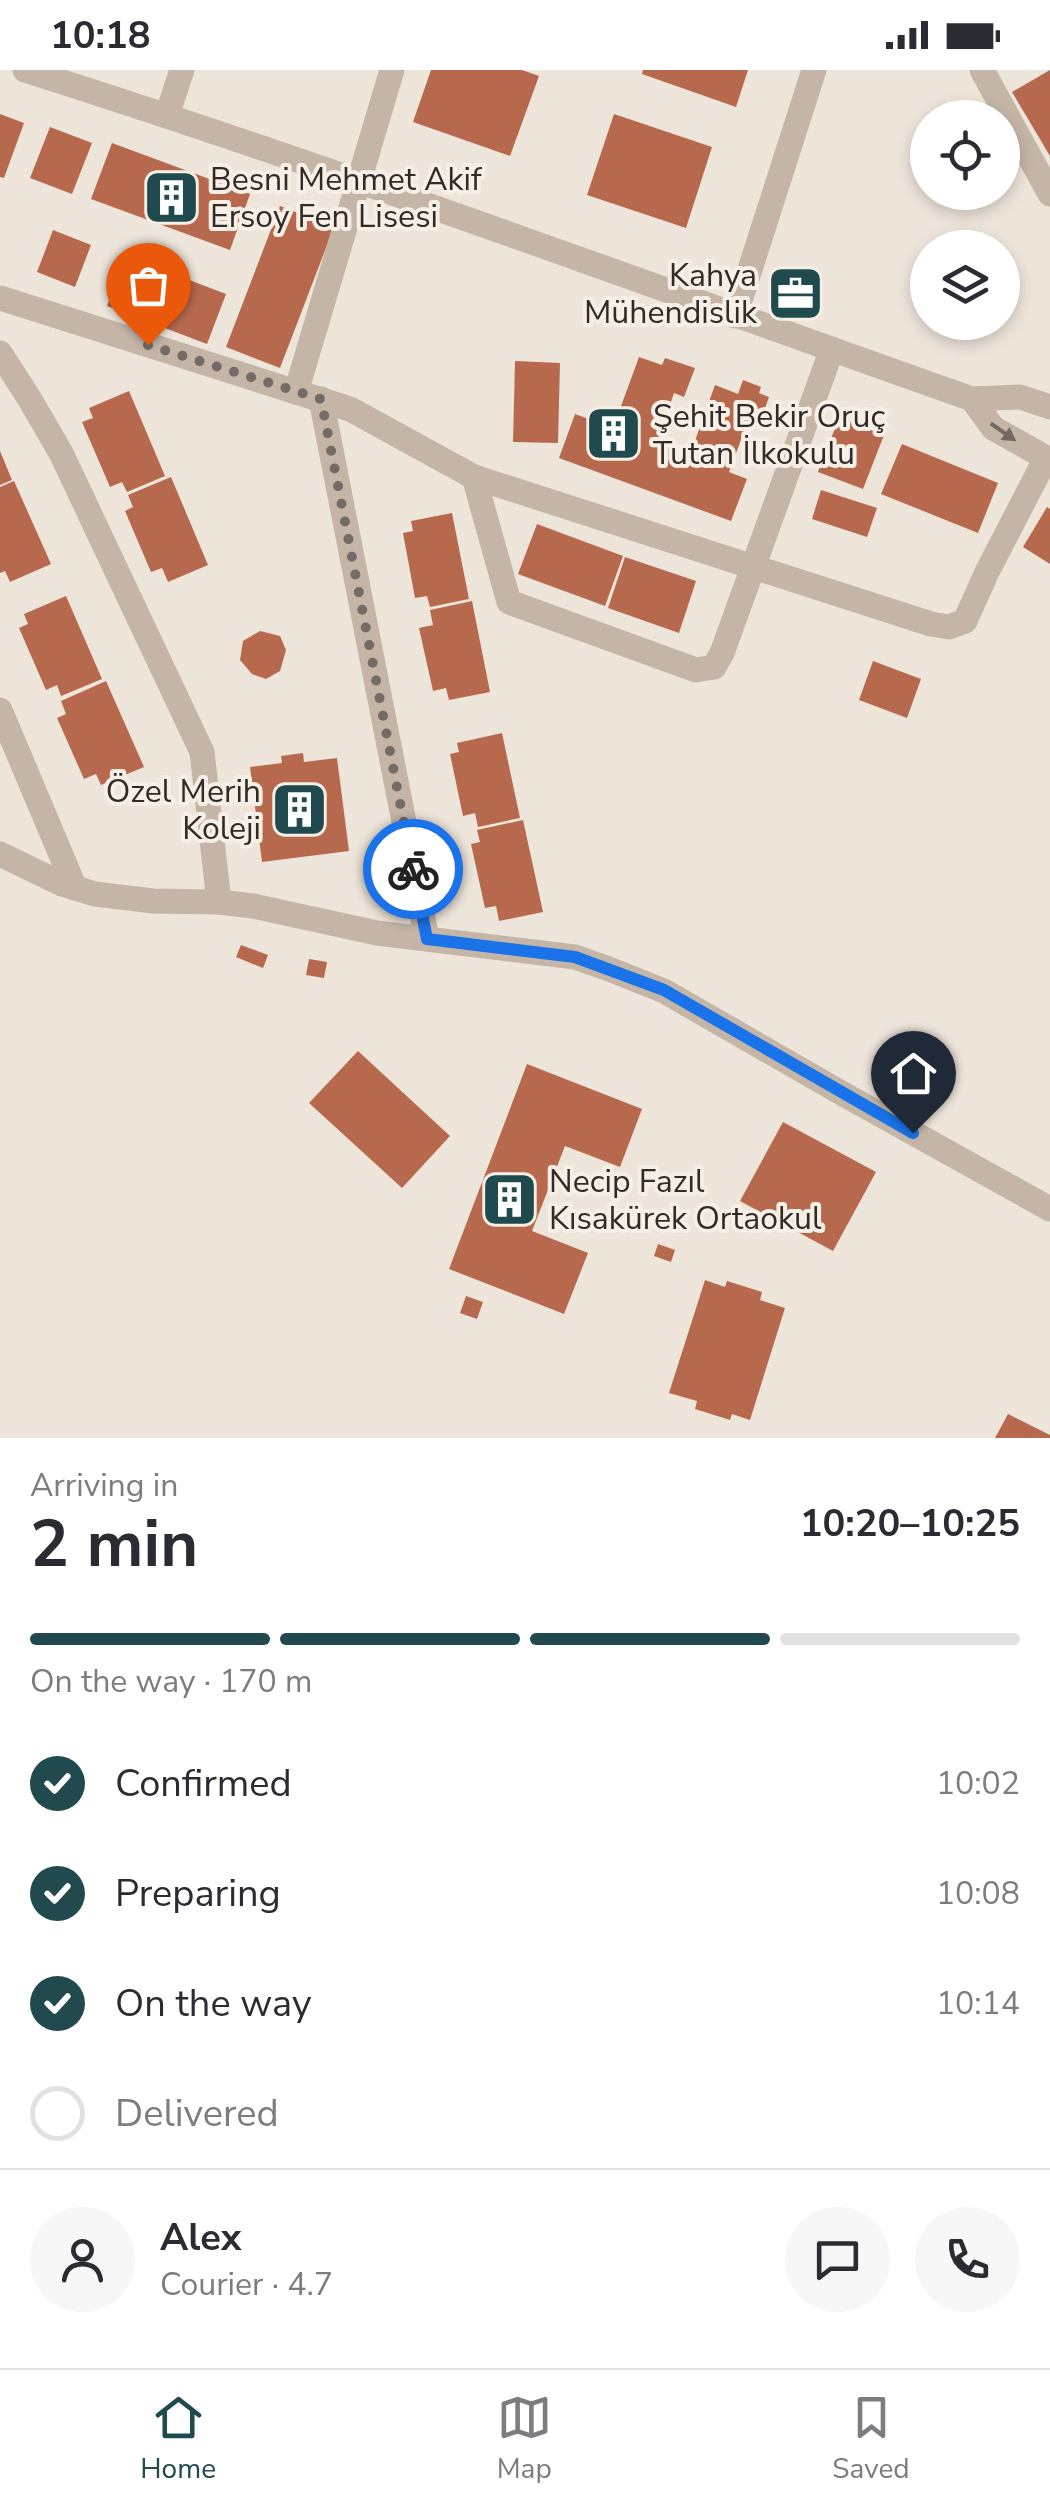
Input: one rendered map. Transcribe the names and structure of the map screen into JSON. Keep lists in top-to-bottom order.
{
  "places": {
    "building": [
      "Besni Mehmet Akif Ersoy Fen Lisesi",
      "Şehit Bekir Oruç Tutan İlkokulu",
      "Özel Merih Koleji",
      "Necip Fazıl Kısakürek Ortaokul"
    ],
    "office": ["Kahya Mühendislik"]
  },
  "page": {
    "status": "10:18",
    "heading": ["2 min", "Arriving in", "10:20–10:25"],
    "panel": ["Alex", "Courier · 4.7"],
    "bar": "On the way · 170 m",
    "list": [
      ["Confirmed", "10:02"],
      ["Preparing", "10:08"],
      ["On the way", "10:14"],
      "Delivered"
    ],
    "tabs": ["Home", "Map", "Saved"]
  }
}
